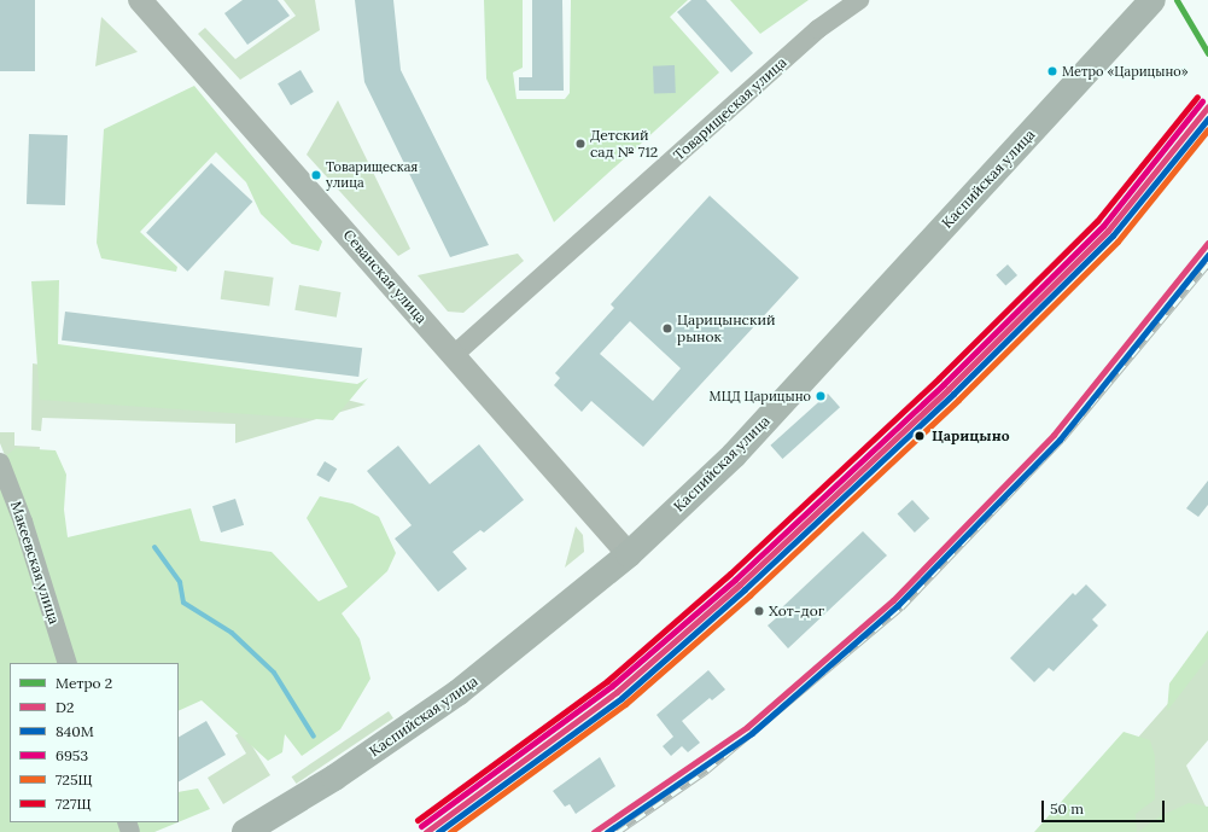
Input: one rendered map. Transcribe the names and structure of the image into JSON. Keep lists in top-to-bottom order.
{
  "streets": {
    "main road": ["Каспийская улица"],
    "street": ["Товарищеская улица", "Севанская улица", "Макеевская улица"]
  },
  "crossings": [
    ["Товарищеская улица", "Севанская улица"],
    ["Каспийская улица", "Севанская улица"]
  ],
  "places": [
    "Метро «Царицыно»",
    "Детский сад № 712",
    "Товарищеская улица",
    "Царицынский рынок",
    "МЦД Царицыно",
    "Царицыно",
    "Хот-дог"
  ],
  "lines": [
    "metro line 2",
    "transit line 727Щ",
    "transit line 6953",
    "transit line D2",
    "transit line 840М",
    "transit line 725Щ"
  ],
  "legend": [
    "Метро 2",
    "D2",
    "840М",
    "6953",
    "725Щ",
    "727Щ"
  ],
  "scale_bar": "50 m"
}
